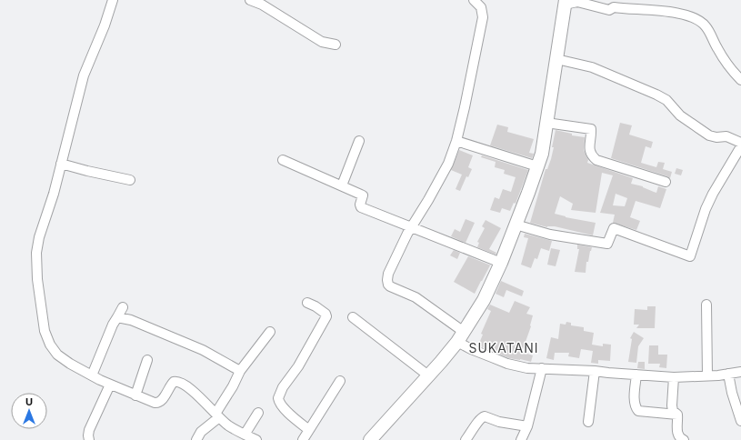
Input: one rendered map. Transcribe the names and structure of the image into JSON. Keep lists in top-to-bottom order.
{
  "districts": ["SUKATANI"],
  "north": "top"
}
